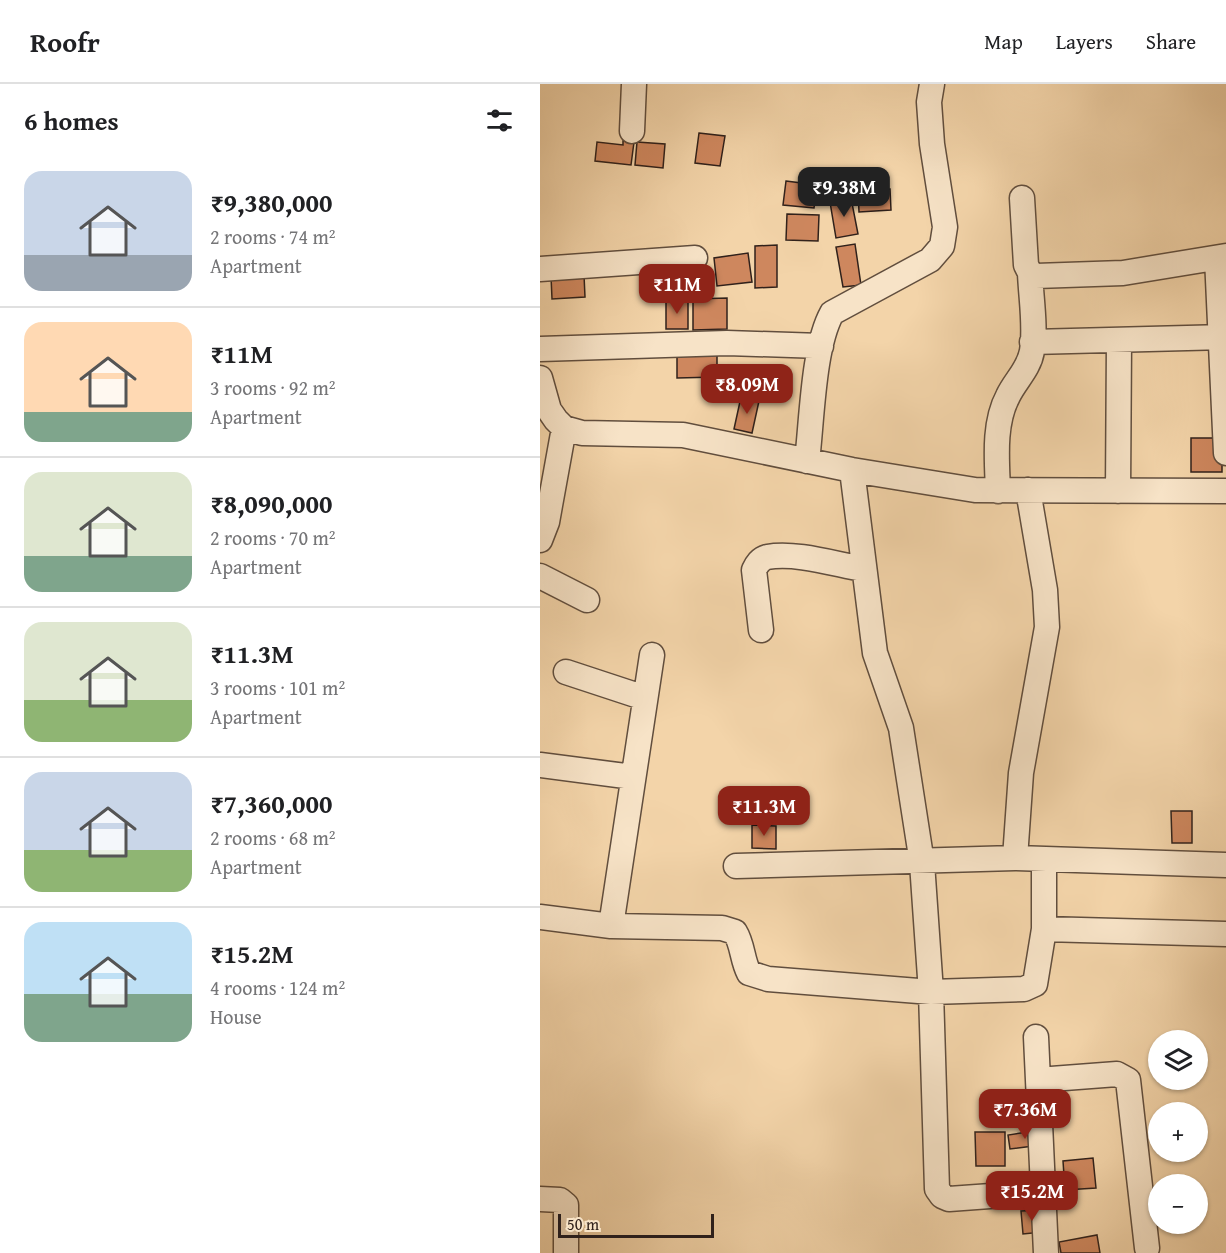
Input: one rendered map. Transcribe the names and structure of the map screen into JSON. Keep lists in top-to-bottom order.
{
  "scale_bar": "50 m",
  "page": {
    "header": "Roofr",
    "nav": ["Map", "Layers", "Share"],
    "heading": "6 homes",
    "list": [
      {
        "name": "₹9,380,000",
        "note": "2 rooms · 74 m² · Apartment"
      },
      {
        "name": "₹11M",
        "note": "3 rooms · 92 m² · Apartment"
      },
      {
        "name": "₹8,090,000",
        "note": "2 rooms · 70 m² · Apartment"
      },
      {
        "name": "₹11.3M",
        "note": "3 rooms · 101 m² · Apartment"
      },
      {
        "name": "₹7,360,000",
        "note": "2 rooms · 68 m² · Apartment"
      },
      {
        "name": "₹15.2M",
        "note": "4 rooms · 124 m² · House"
      }
    ],
    "price": [
      "₹9.38M",
      "₹11M",
      "₹8.09M",
      "₹11.3M",
      "₹7.36M",
      "₹15.2M"
    ],
    "map_buttons": ["+", "−"],
    "scale": "50 m"
  }
}
